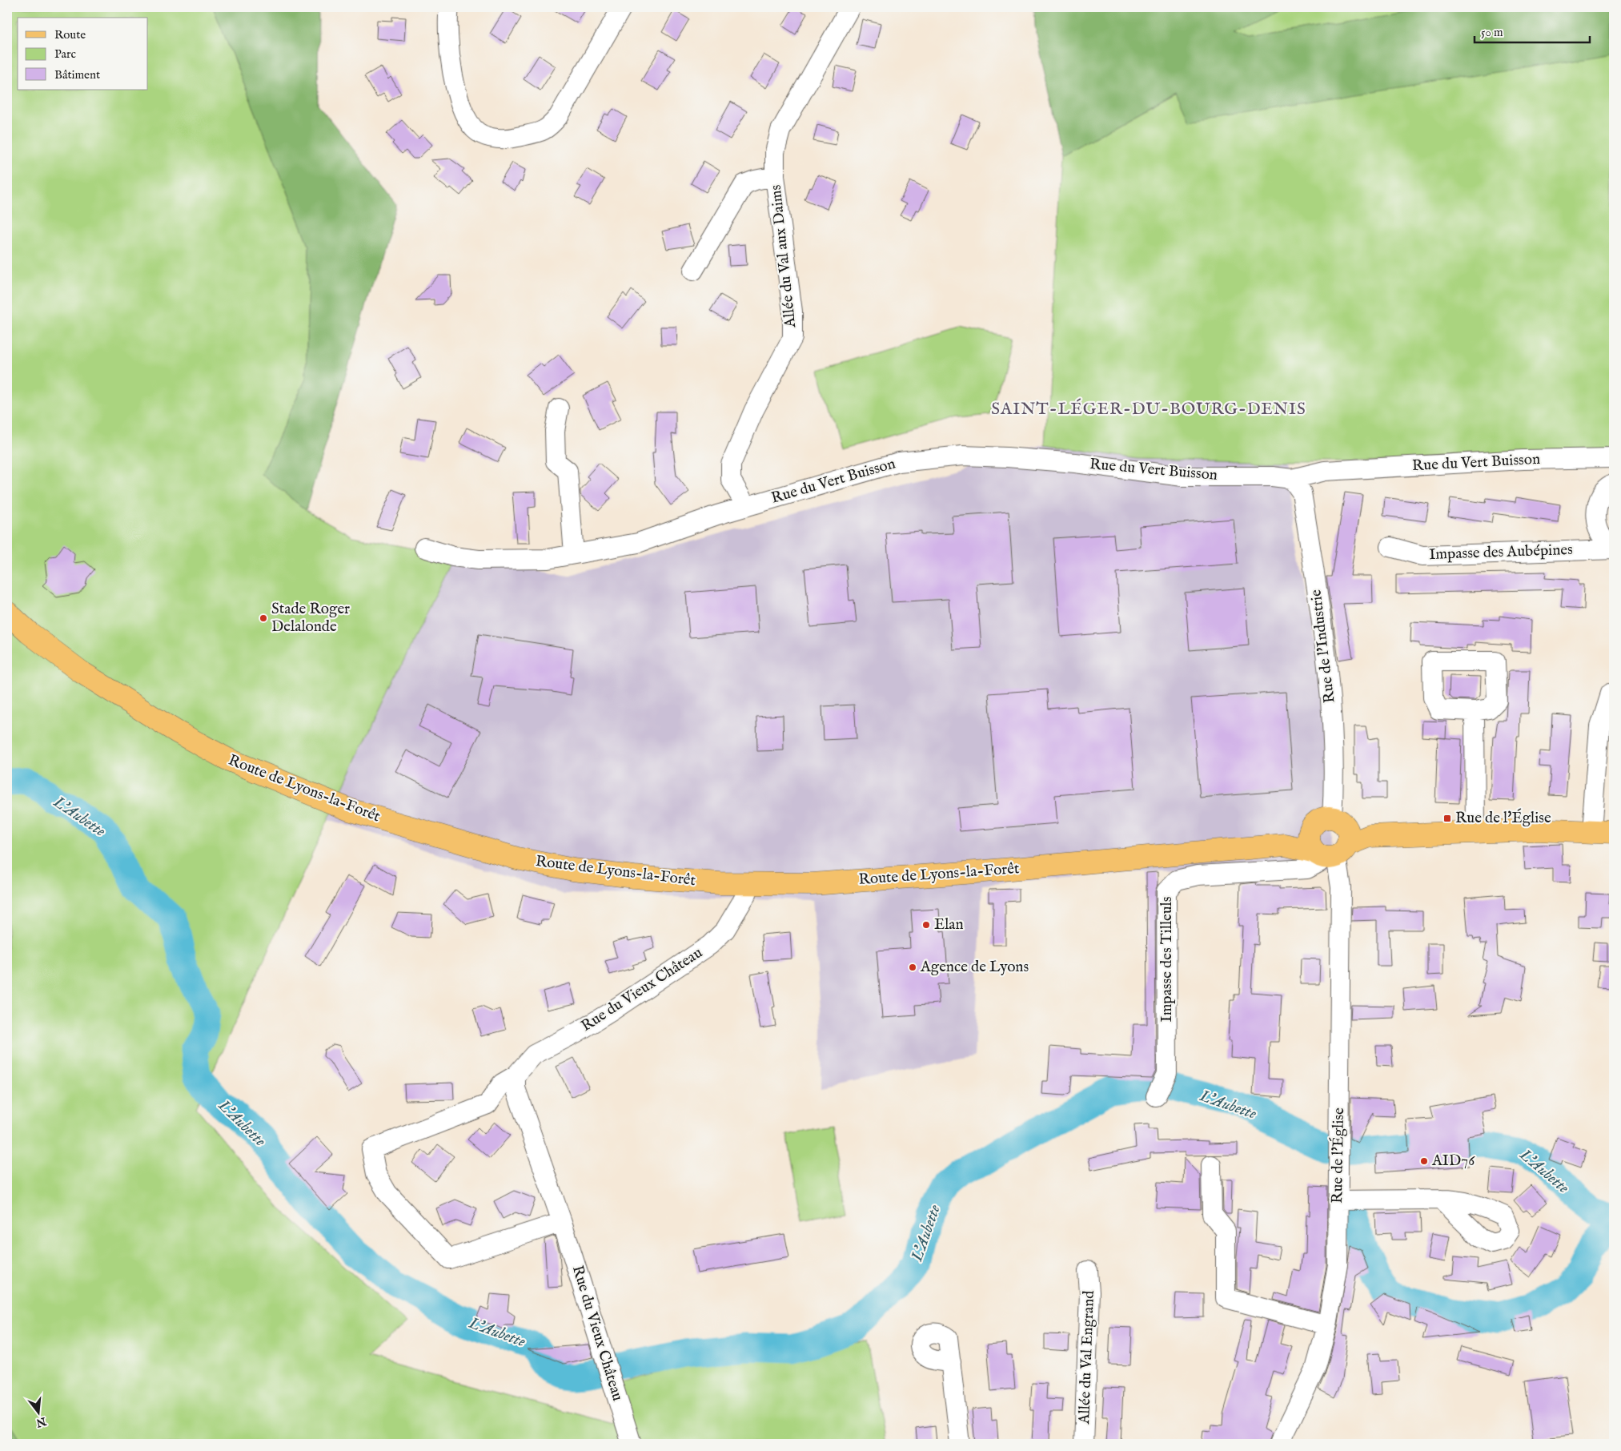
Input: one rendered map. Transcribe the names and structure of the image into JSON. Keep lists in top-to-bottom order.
{
  "streets": {
    "main road": ["Route de Lyons-la-Forêt"],
    "street": [
      "Allée du Val aux Daims",
      "Rue du Vert Buisson",
      "Impasse des Aubépines",
      "Rue de l'Industrie",
      "Impasse des Tilleuls",
      "Rue du Vieux Château",
      "Rue de l'Église",
      "Allée du Val Engrand"
    ]
  },
  "crossings": [
    ["Allée du Val aux Daims", "Rue du Vert Buisson"],
    ["Rue du Vert Buisson", "Rue de l'Industrie"],
    ["Rue de l'Industrie", "Route de Lyons-la-Forêt"],
    ["Rue de l'Industrie", "Impasse des Tilleuls"],
    ["Rue de l'Industrie", "Rue de l'Église"],
    ["Route de Lyons-la-Forêt", "Impasse des Tilleuls"],
    ["Route de Lyons-la-Forêt", "Rue du Vieux Château"],
    ["Route de Lyons-la-Forêt", "Rue de l'Église"],
    ["Impasse des Tilleuls", "Rue de l'Église"]
  ],
  "districts": ["SAINT-LÉGER-DU-BOURG-DENIS"],
  "water": ["L'Aubette"],
  "places": {
    "other": [
      "Stade Roger Delalonde",
      "Elan",
      "Agence de Lyons",
      "AID76"
    ],
    "transit": ["Rue de l'Église"]
  },
  "legend": ["Route", "Parc", "Bâtiment"],
  "scale_bar": "50 m",
  "north": "bottom"
}
